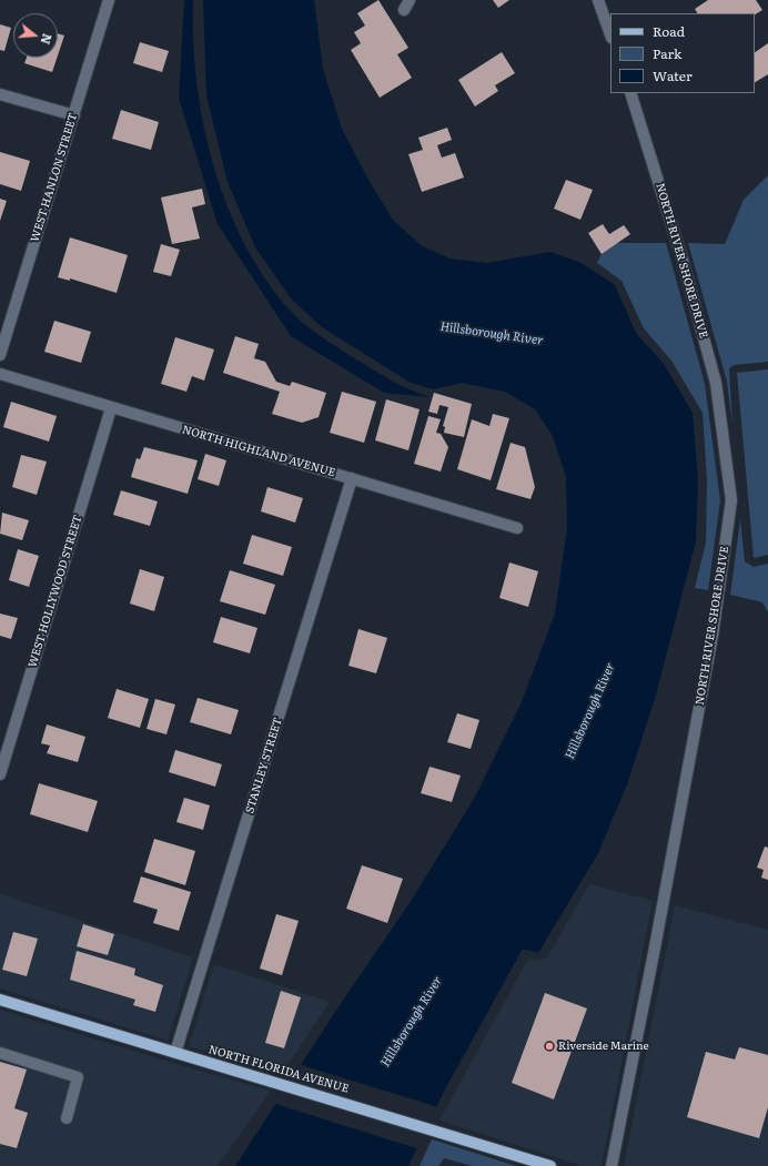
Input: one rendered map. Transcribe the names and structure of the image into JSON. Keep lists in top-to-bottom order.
{
  "streets": {
    "main road": ["NORTH FLORIDA AVENUE"],
    "street": [
      "WEST HANLON STREET",
      "NORTH RIVER SHORE DRIVE",
      "NORTH HIGHLAND AVENUE",
      "WEST HOLLYWOOD STREET",
      "STANLEY STREET"
    ]
  },
  "crossings": [
    ["NORTH HIGHLAND AVENUE", "WEST HOLLYWOOD STREET"],
    ["NORTH HIGHLAND AVENUE", "STANLEY STREET"],
    ["STANLEY STREET", "NORTH FLORIDA AVENUE"]
  ],
  "water": ["Hillsborough River"],
  "places": ["Riverside Marine"],
  "legend": ["Road", "Park", "Water"],
  "north": "right"
}
